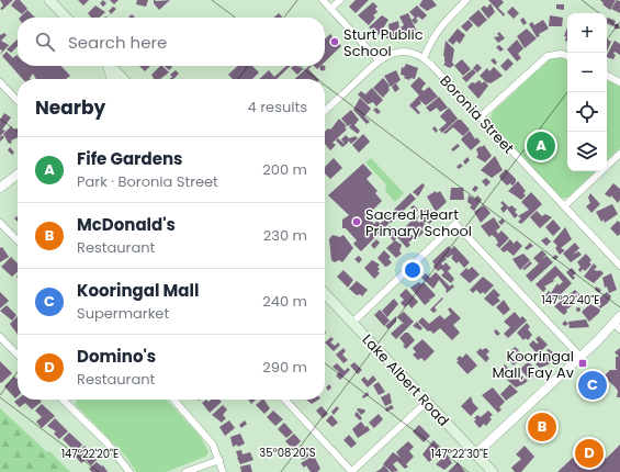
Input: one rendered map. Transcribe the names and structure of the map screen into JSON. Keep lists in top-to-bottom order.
{
  "streets": {
    "main road": ["Lake Albert Road"],
    "street": ["Boronia Street"]
  },
  "places": {
    "other": ["Sturt Public School", "Sacred Heart Primary School"],
    "transit": ["Kooringal Mall, Fay Av"]
  },
  "page": {
    "map_buttons": ["+", "−"],
    "search": "Search here",
    "heading": ["Nearby", "4 results"],
    "pins": [
      "A",
      "C",
      "B",
      "D"
    ],
    "list": [
      {
        "mark": "A",
        "name": "Fife Gardens",
        "note": "Park · Boronia Street",
        "value": "200 m"
      },
      {
        "mark": "B",
        "name": "McDonald's",
        "note": "Restaurant",
        "value": "230 m"
      },
      {
        "mark": "C",
        "name": "Kooringal Mall",
        "note": "Supermarket",
        "value": "240 m"
      },
      {
        "mark": "D",
        "name": "Domino's",
        "note": "Restaurant",
        "value": "290 m"
      }
    ]
  },
  "coordinates": [
    "147°22'40\"E",
    "35°08'20\"S",
    "147°22'30\"E",
    "147°22'20\"E"
  ]
}
